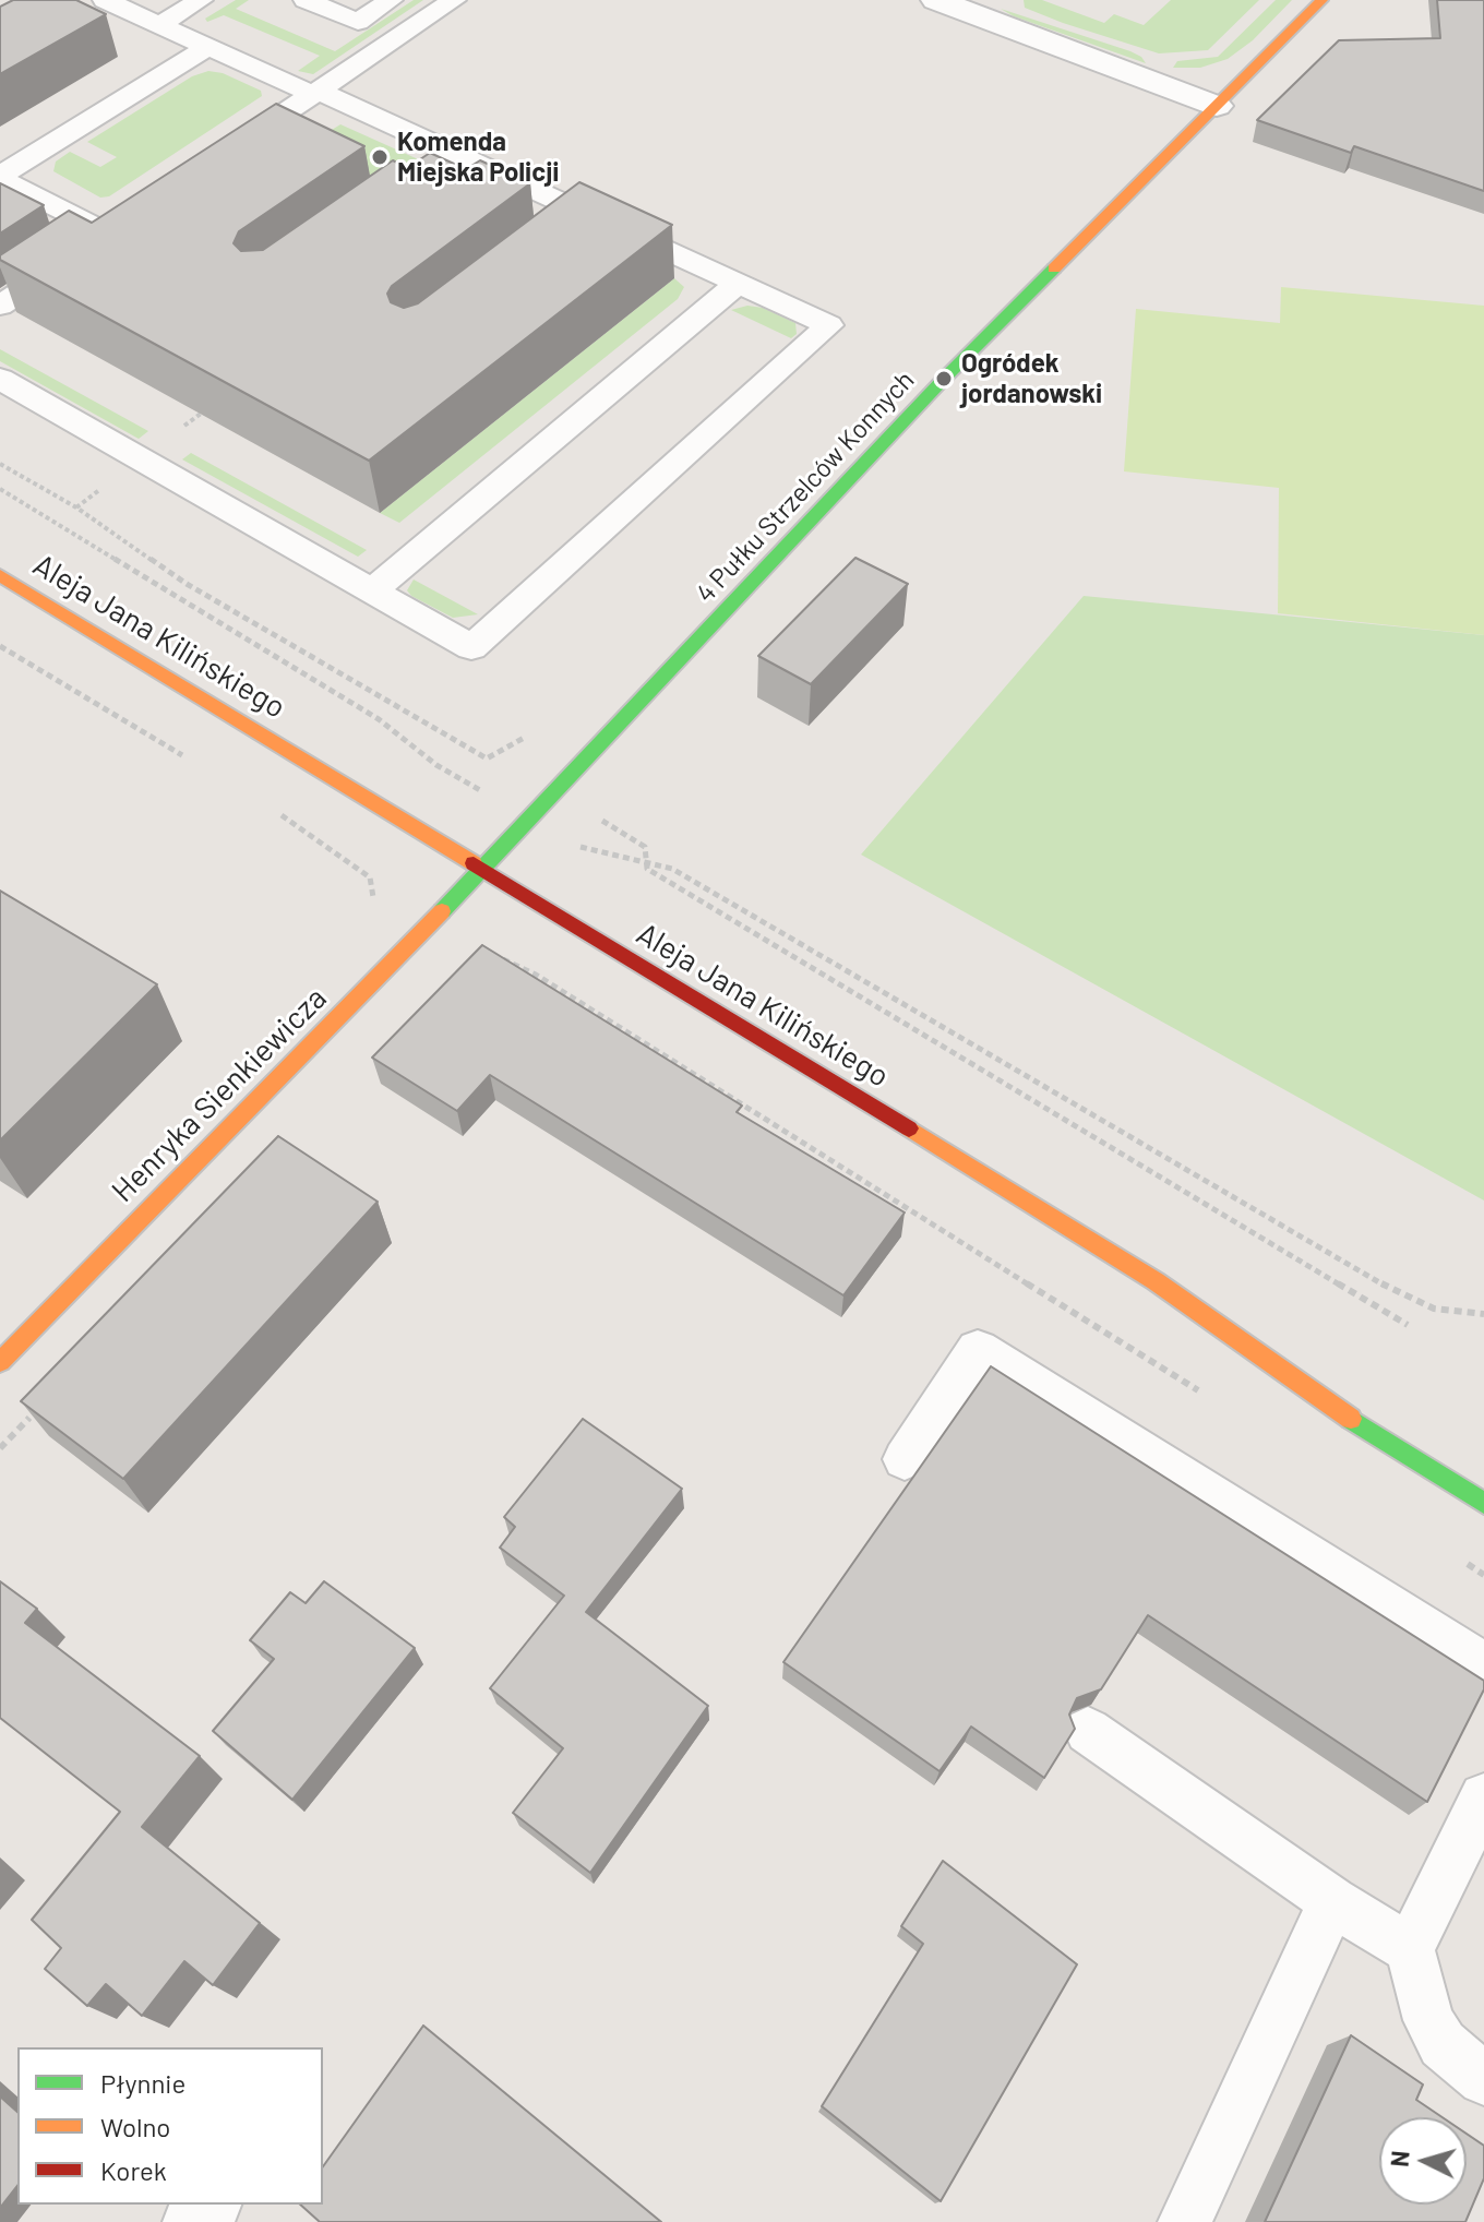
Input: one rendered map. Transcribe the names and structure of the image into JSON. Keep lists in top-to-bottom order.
{
  "streets": {
    "street": ["4 Pułku Strzelców Konnych", "Aleja Jana Kilińskiego", "Henryka Sienkiewicza"]
  },
  "crossings": [
    ["4 Pułku Strzelców Konnych", "Aleja Jana Kilińskiego"],
    ["4 Pułku Strzelców Konnych", "Henryka Sienkiewicza"],
    ["Aleja Jana Kilińskiego", "Henryka Sienkiewicza"]
  ],
  "places": ["Komenda Miejska Policji", "Ogródek jordanowski"],
  "legend": ["Płynnie", "Wolno", "Korek"],
  "north": "left"
}
